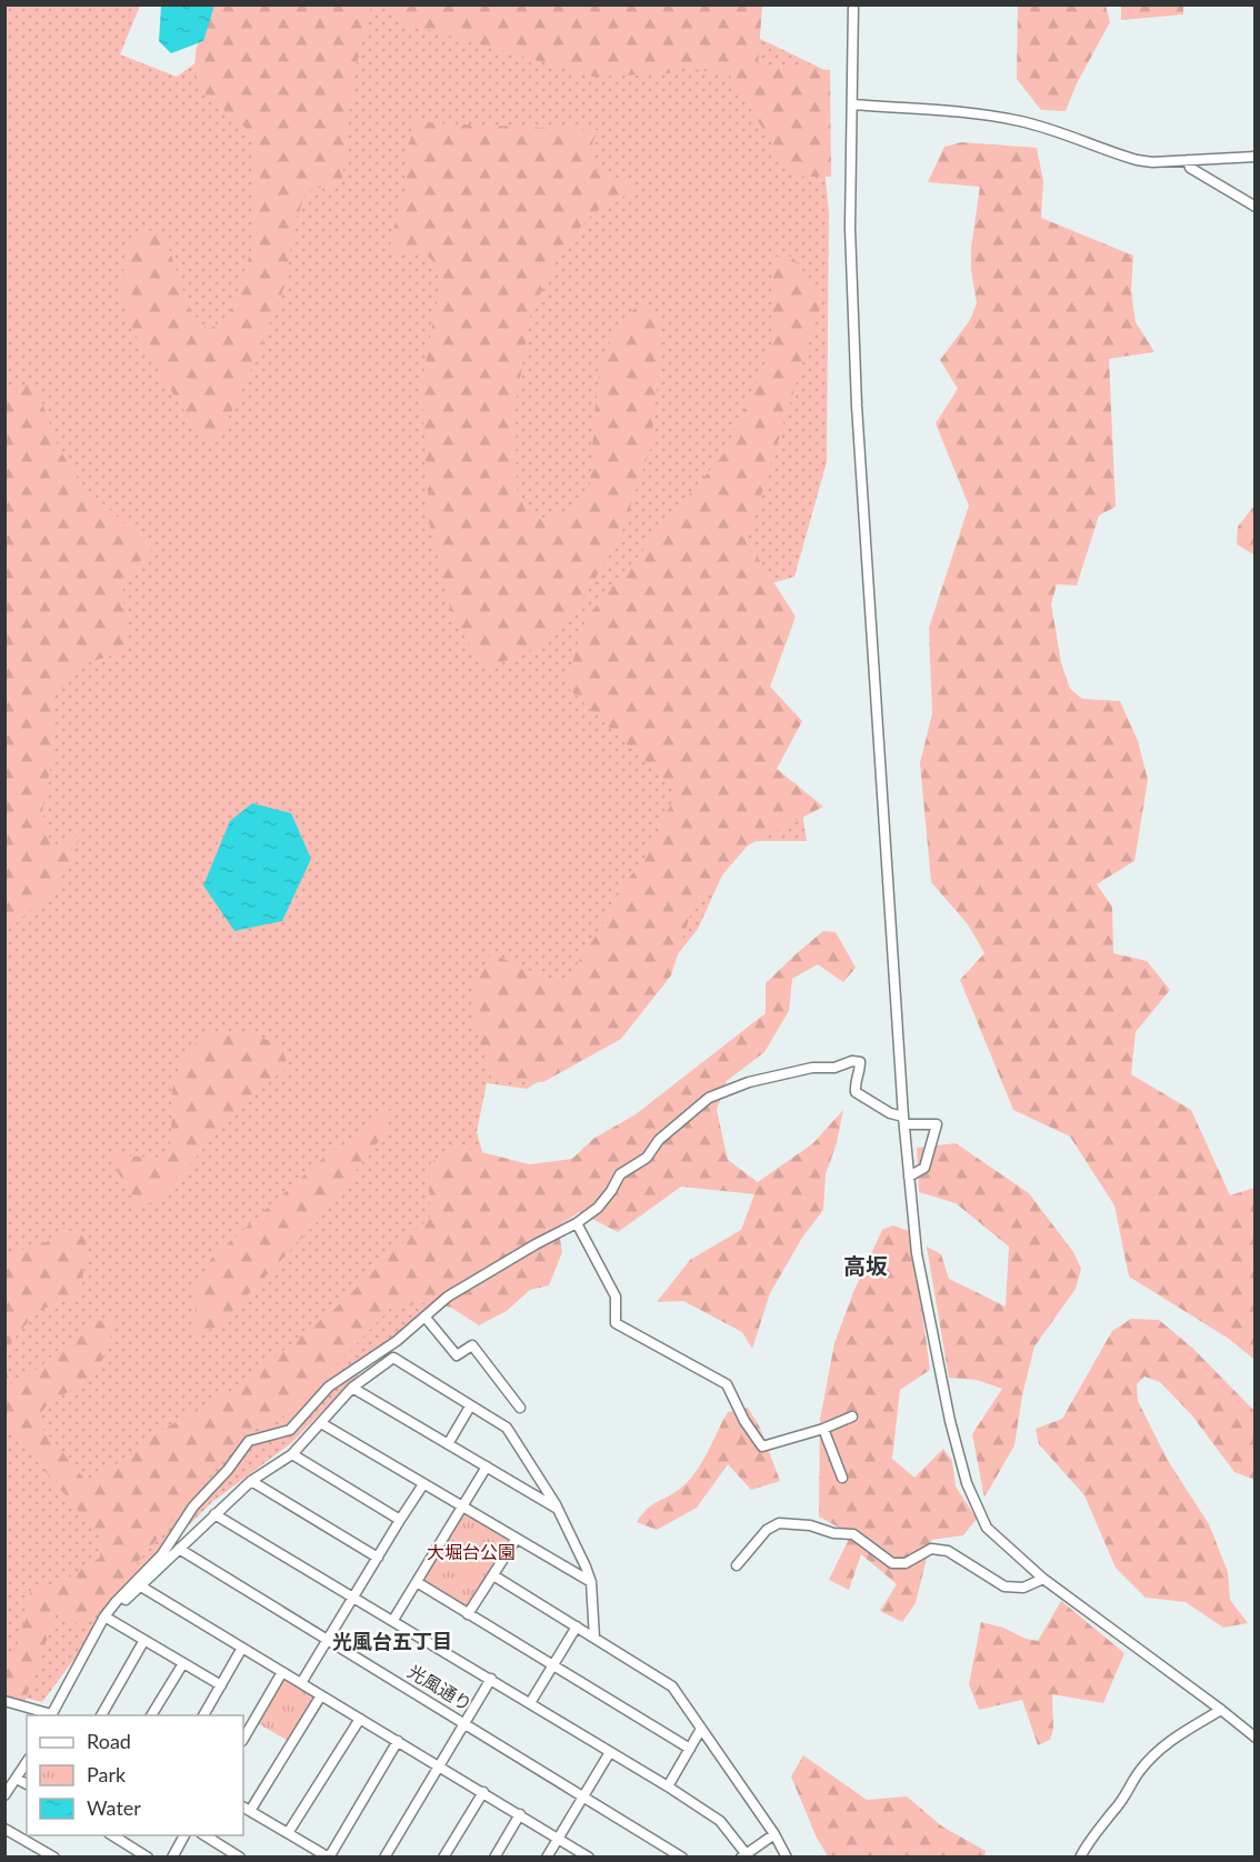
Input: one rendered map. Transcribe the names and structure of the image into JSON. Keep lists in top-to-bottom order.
{
  "streets": {
    "street": ["光風通り"]
  },
  "districts": ["高坂", "光風台五丁目"],
  "parks": ["大堀台公園"],
  "legend": ["Road", "Park", "Water"]
}
